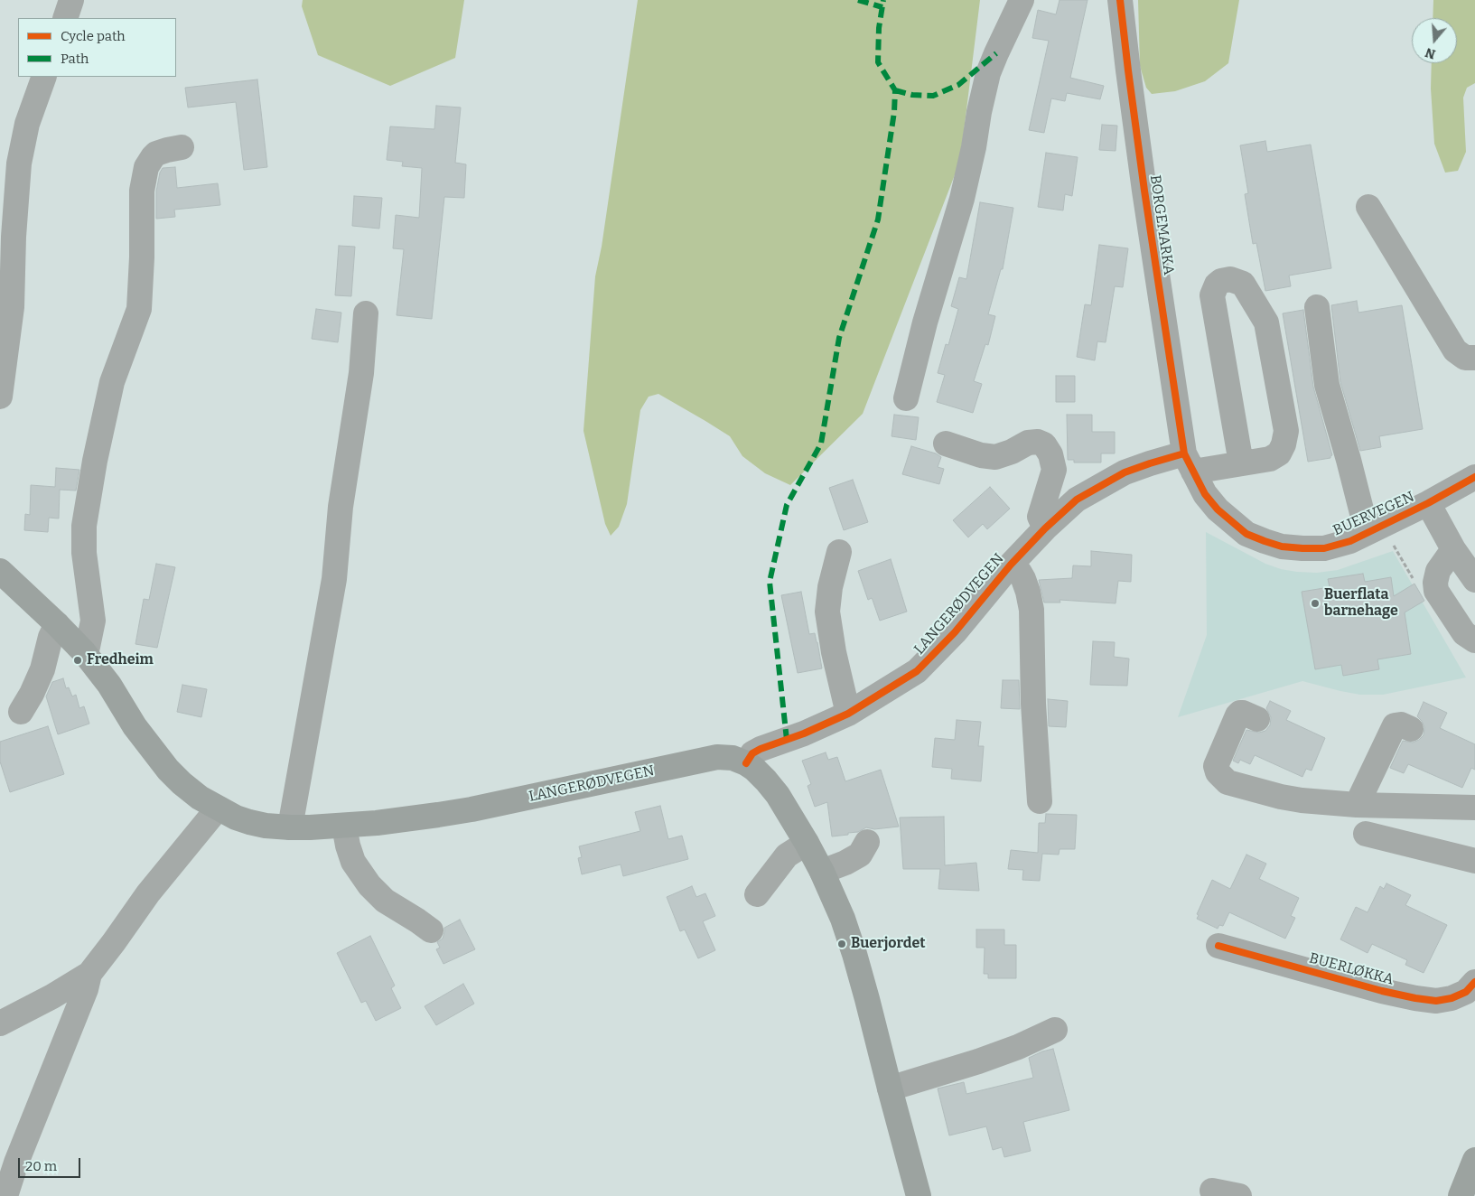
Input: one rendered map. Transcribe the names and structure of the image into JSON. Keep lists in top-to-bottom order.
{
  "streets": {
    "main road": ["LANGERØDVEGEN"],
    "street": ["BORGEMARKA", "BUERVEGEN", "BUERLØKKA"]
  },
  "crossings": [
    ["BORGEMARKA", "BUERVEGEN"],
    ["BORGEMARKA", "LANGERØDVEGEN"],
    ["BUERVEGEN", "LANGERØDVEGEN"]
  ],
  "places": ["Buerflata barnehage", "Fredheim", "Buerjordet"],
  "legend": ["Cycle path", "Path"],
  "scale_bar": "20 m",
  "north": "bottom"
}
